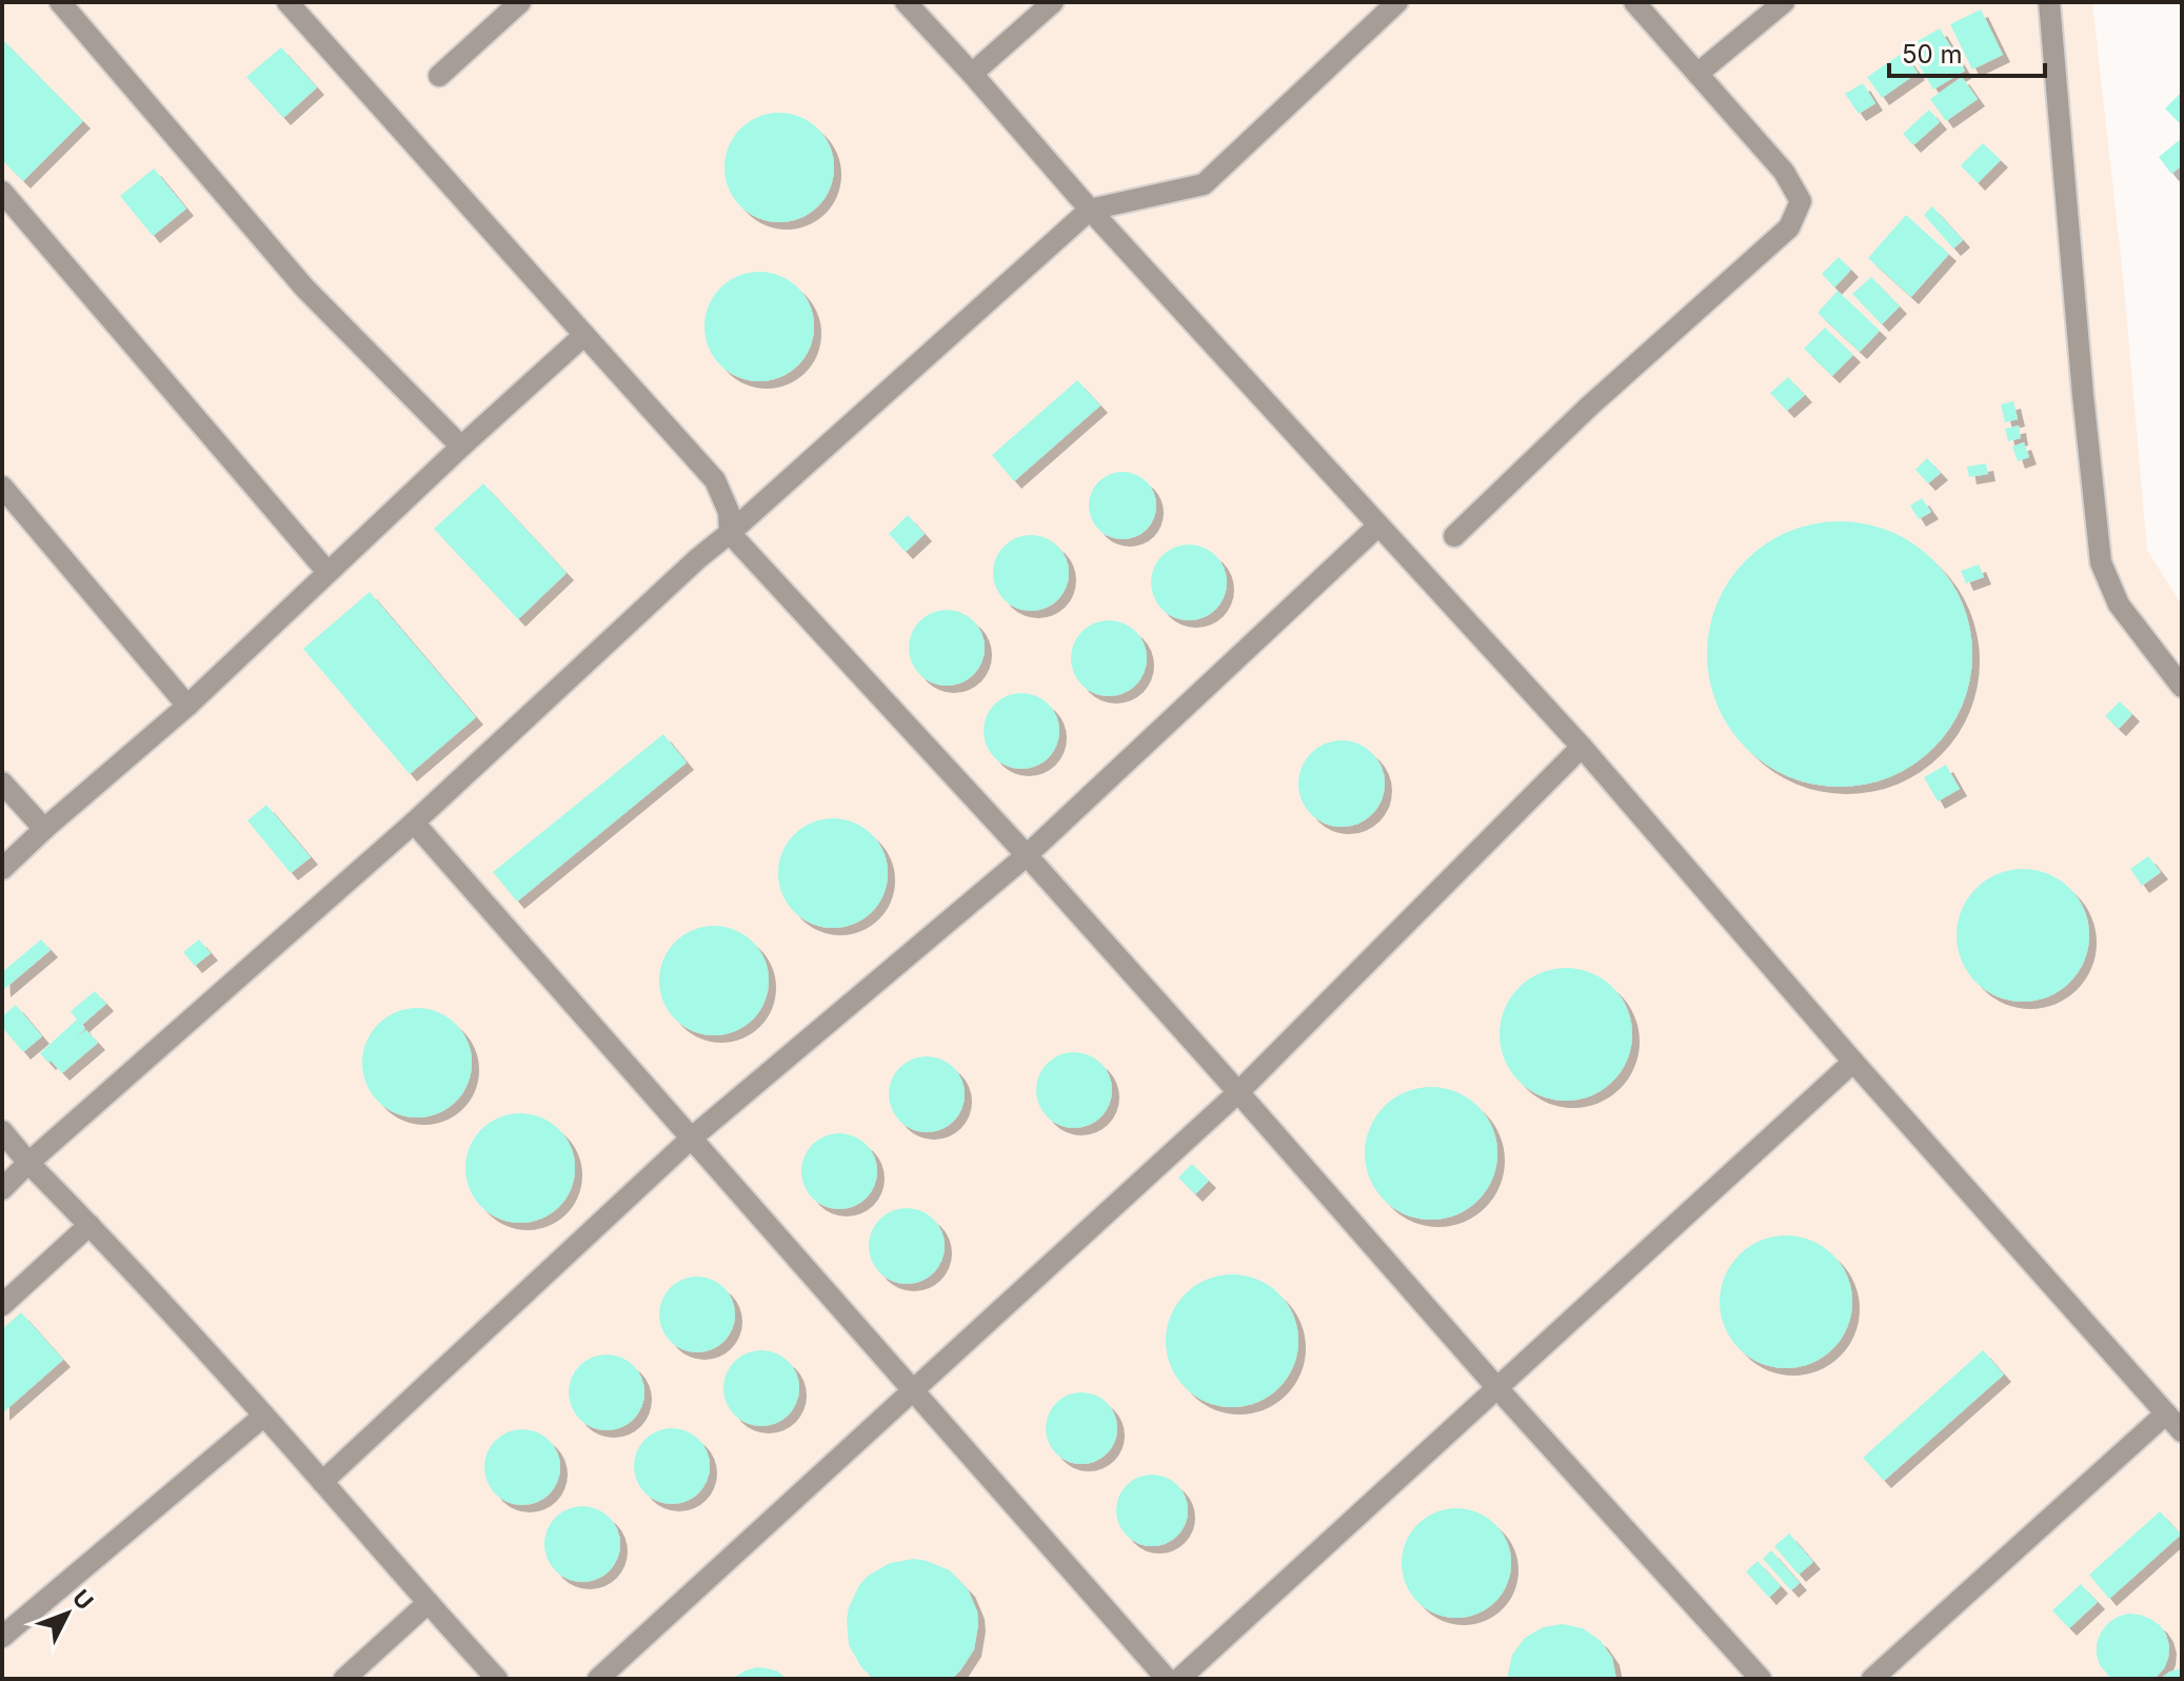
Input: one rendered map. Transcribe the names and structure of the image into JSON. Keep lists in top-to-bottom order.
{
  "scale_bar": "50 m",
  "north": "top right"
}
